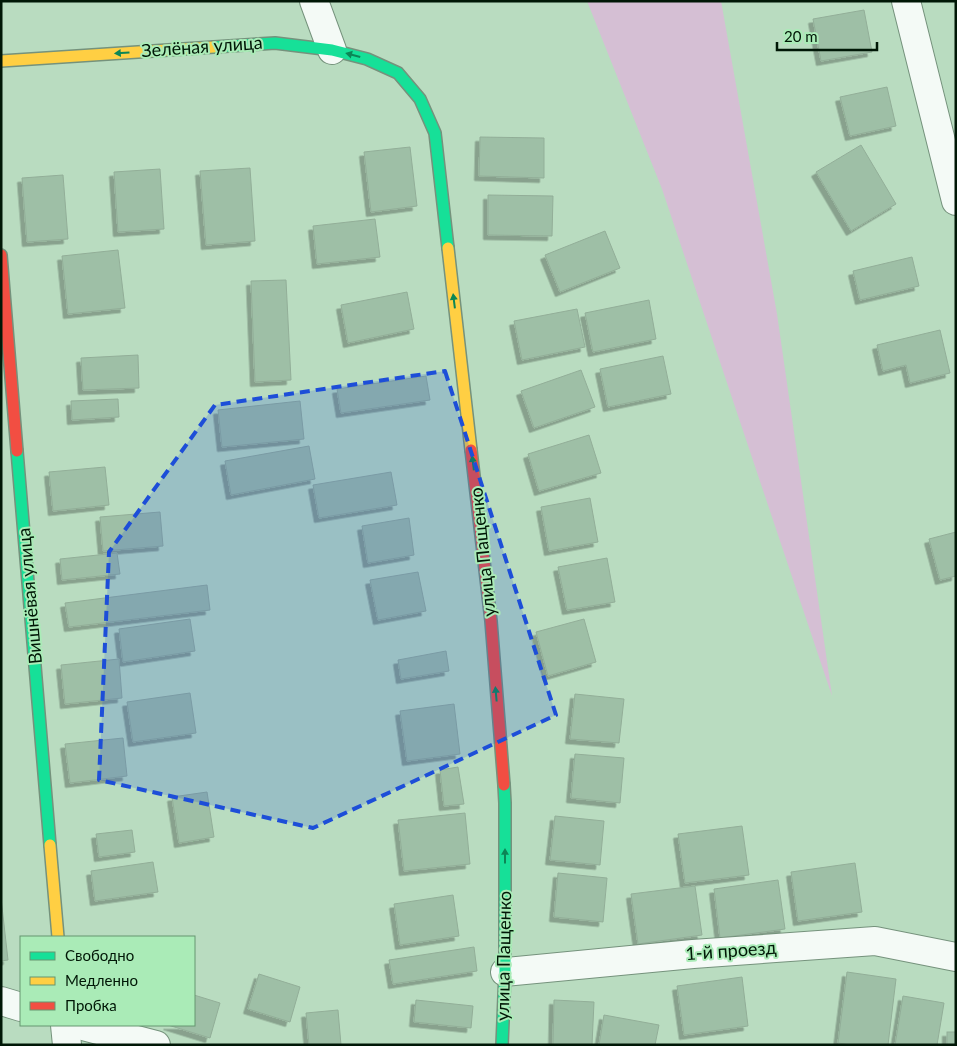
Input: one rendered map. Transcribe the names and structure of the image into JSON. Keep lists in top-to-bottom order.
{
  "streets": {
    "street": [
      "Зелёная улица",
      "улица Пащенко",
      "Вишнёвая улица",
      "1-й проезд"
    ]
  },
  "crossings": [
    ["Зелёная улица", "улица Пащенко"],
    ["улица Пащенко", "1-й проезд"]
  ],
  "one_way": ["Зелёная улица", "улица Пащенко"],
  "legend": ["Свободно", "Медленно", "Пробка"],
  "scale_bar": "20 m"
}
